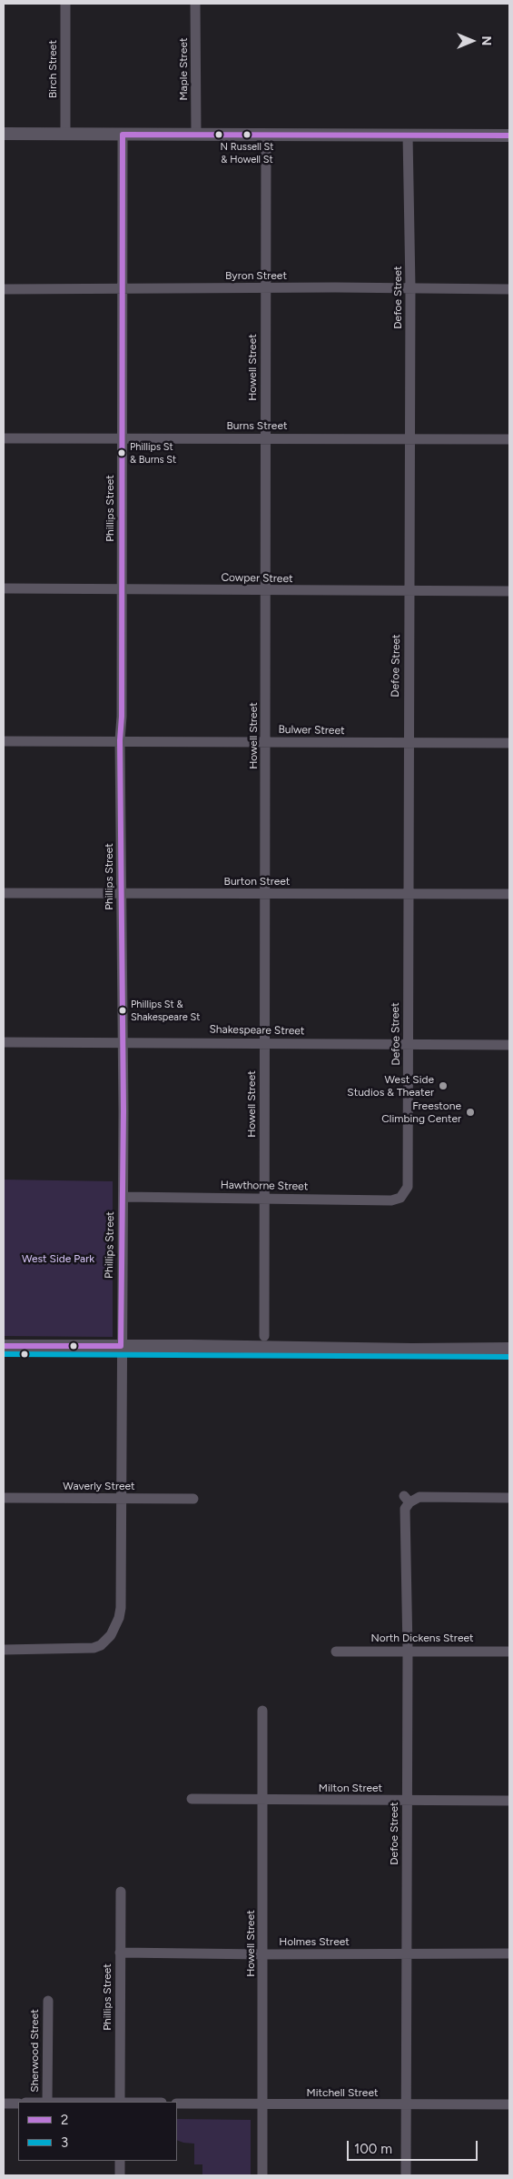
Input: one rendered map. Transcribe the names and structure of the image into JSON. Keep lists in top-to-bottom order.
{
  "streets": {
    "street": [
      "Birch Street",
      "Maple Street",
      "Byron Street",
      "Defoe Street",
      "Howell Street",
      "Burns Street",
      "Phillips Street",
      "Cowper Street",
      "Bulwer Street",
      "Burton Street",
      "Shakespeare Street",
      "Hawthorne Street",
      "Waverly Street",
      "North Dickens Street",
      "Milton Street",
      "Holmes Street",
      "Sherwood Street",
      "Mitchell Street"
    ]
  },
  "crossings": [
    ["Byron Street", "Defoe Street"],
    ["Byron Street", "Howell Street"],
    ["Byron Street", "Phillips Street"],
    ["Defoe Street", "Burns Street"],
    ["Defoe Street", "Cowper Street"],
    ["Defoe Street", "Bulwer Street"],
    ["Defoe Street", "Burton Street"],
    ["Defoe Street", "Shakespeare Street"],
    ["Defoe Street", "Hawthorne Street"],
    ["Defoe Street", "North Dickens Street"],
    ["Defoe Street", "Milton Street"],
    ["Defoe Street", "Holmes Street"],
    ["Defoe Street", "Mitchell Street"],
    ["Howell Street", "Burns Street"],
    ["Howell Street", "Cowper Street"],
    ["Howell Street", "Bulwer Street"],
    ["Howell Street", "Burton Street"],
    ["Howell Street", "Shakespeare Street"],
    ["Howell Street", "Hawthorne Street"],
    ["Howell Street", "Milton Street"],
    ["Howell Street", "Holmes Street"],
    ["Howell Street", "Mitchell Street"],
    ["Burns Street", "Phillips Street"],
    ["Phillips Street", "Cowper Street"],
    ["Phillips Street", "Bulwer Street"],
    ["Phillips Street", "Burton Street"],
    ["Phillips Street", "Shakespeare Street"],
    ["Phillips Street", "Hawthorne Street"],
    ["Phillips Street", "Waverly Street"],
    ["Phillips Street", "Holmes Street"]
  ],
  "parks": ["West Side Park"],
  "places": [
    "N Russell St & Howell St",
    "Phillips St & Burns St",
    "Phillips St & Shakespeare St",
    "West Side Studios & Theater",
    "Freestone Climbing Center"
  ],
  "lines": ["transit line 2", "transit line 3"],
  "legend": ["2", "3"],
  "scale_bar": "100 m",
  "north": "right"
}
